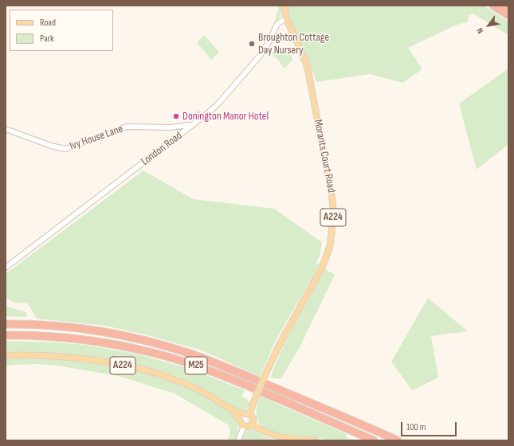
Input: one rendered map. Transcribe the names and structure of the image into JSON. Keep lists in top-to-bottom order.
{
  "streets": {
    "highway": ["M25"],
    "main road": ["Morants Court Road", "A224"],
    "street": ["Ivy House Lane", "London Road"]
  },
  "crossings": [
    ["Ivy House Lane", "London Road"],
    ["London Road", "Morants Court Road"],
    ["London Road", "A224"],
    ["Morants Court Road", "A224"]
  ],
  "places": ["Broughton Cottage Day Nursery", "Donington Manor Hotel"],
  "legend": ["Road", "Park"],
  "scale_bar": "100 m",
  "north": "bottom left"
}
